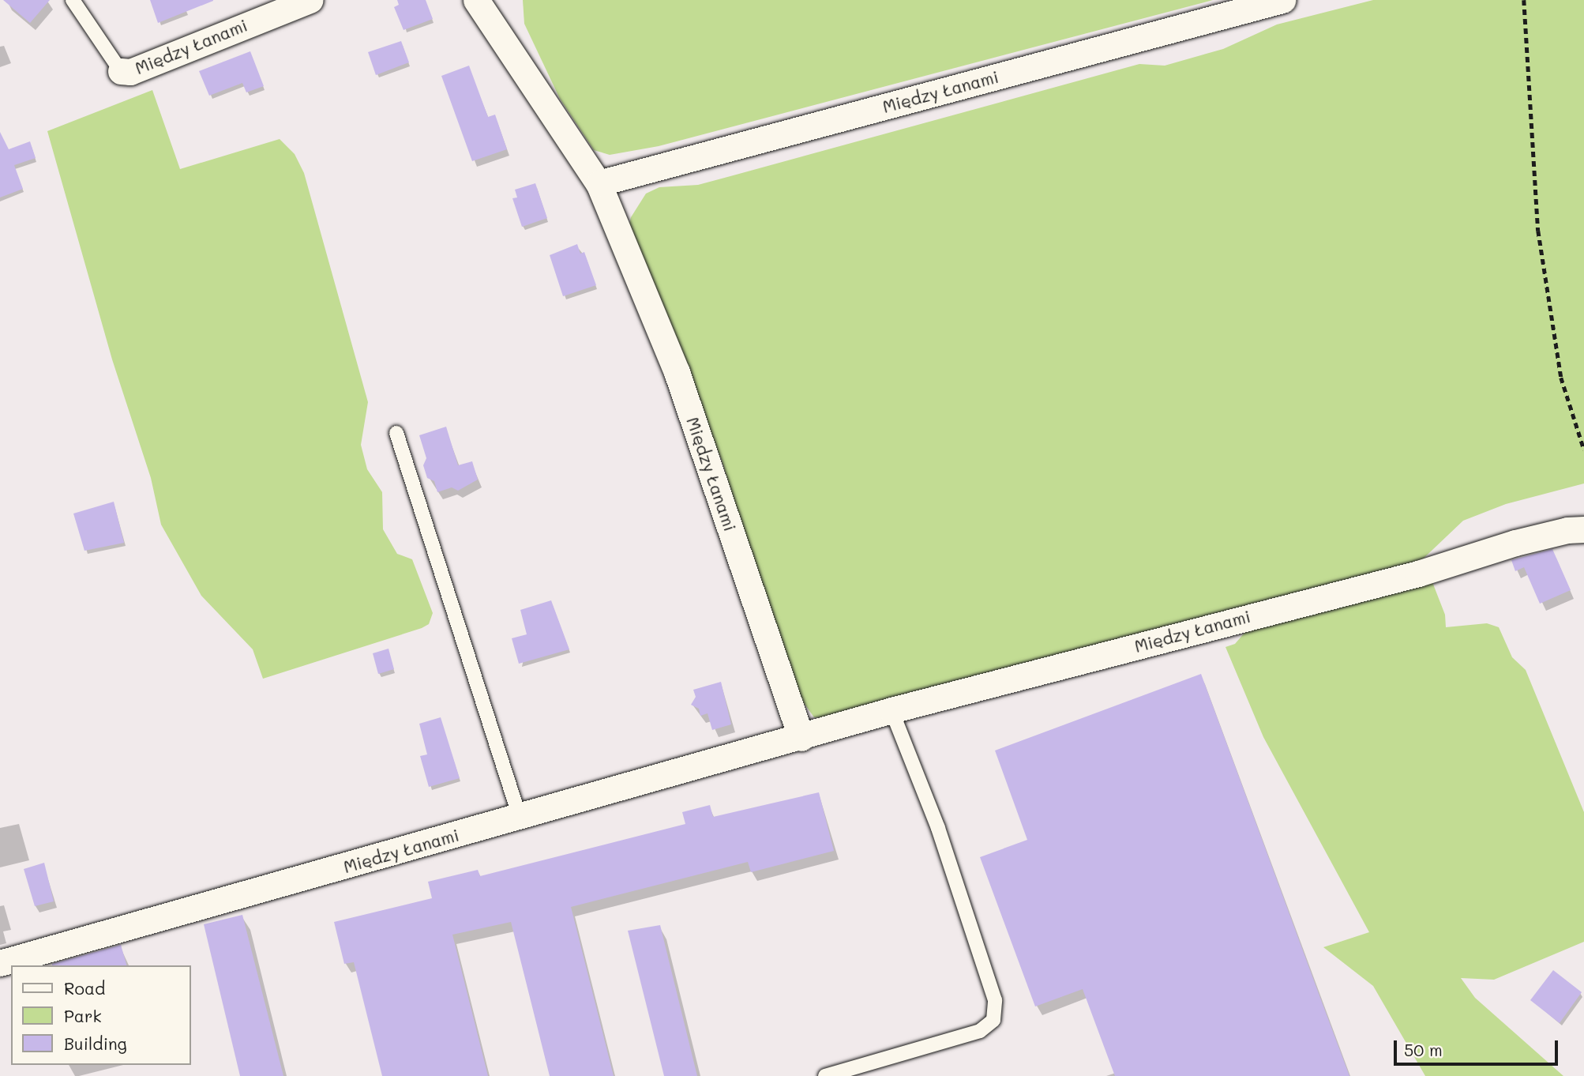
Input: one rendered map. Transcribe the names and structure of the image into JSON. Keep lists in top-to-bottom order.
{
  "streets": {
    "street": ["Między Łanami"]
  },
  "legend": ["Road", "Park", "Building"],
  "scale_bar": "50 m"
}
